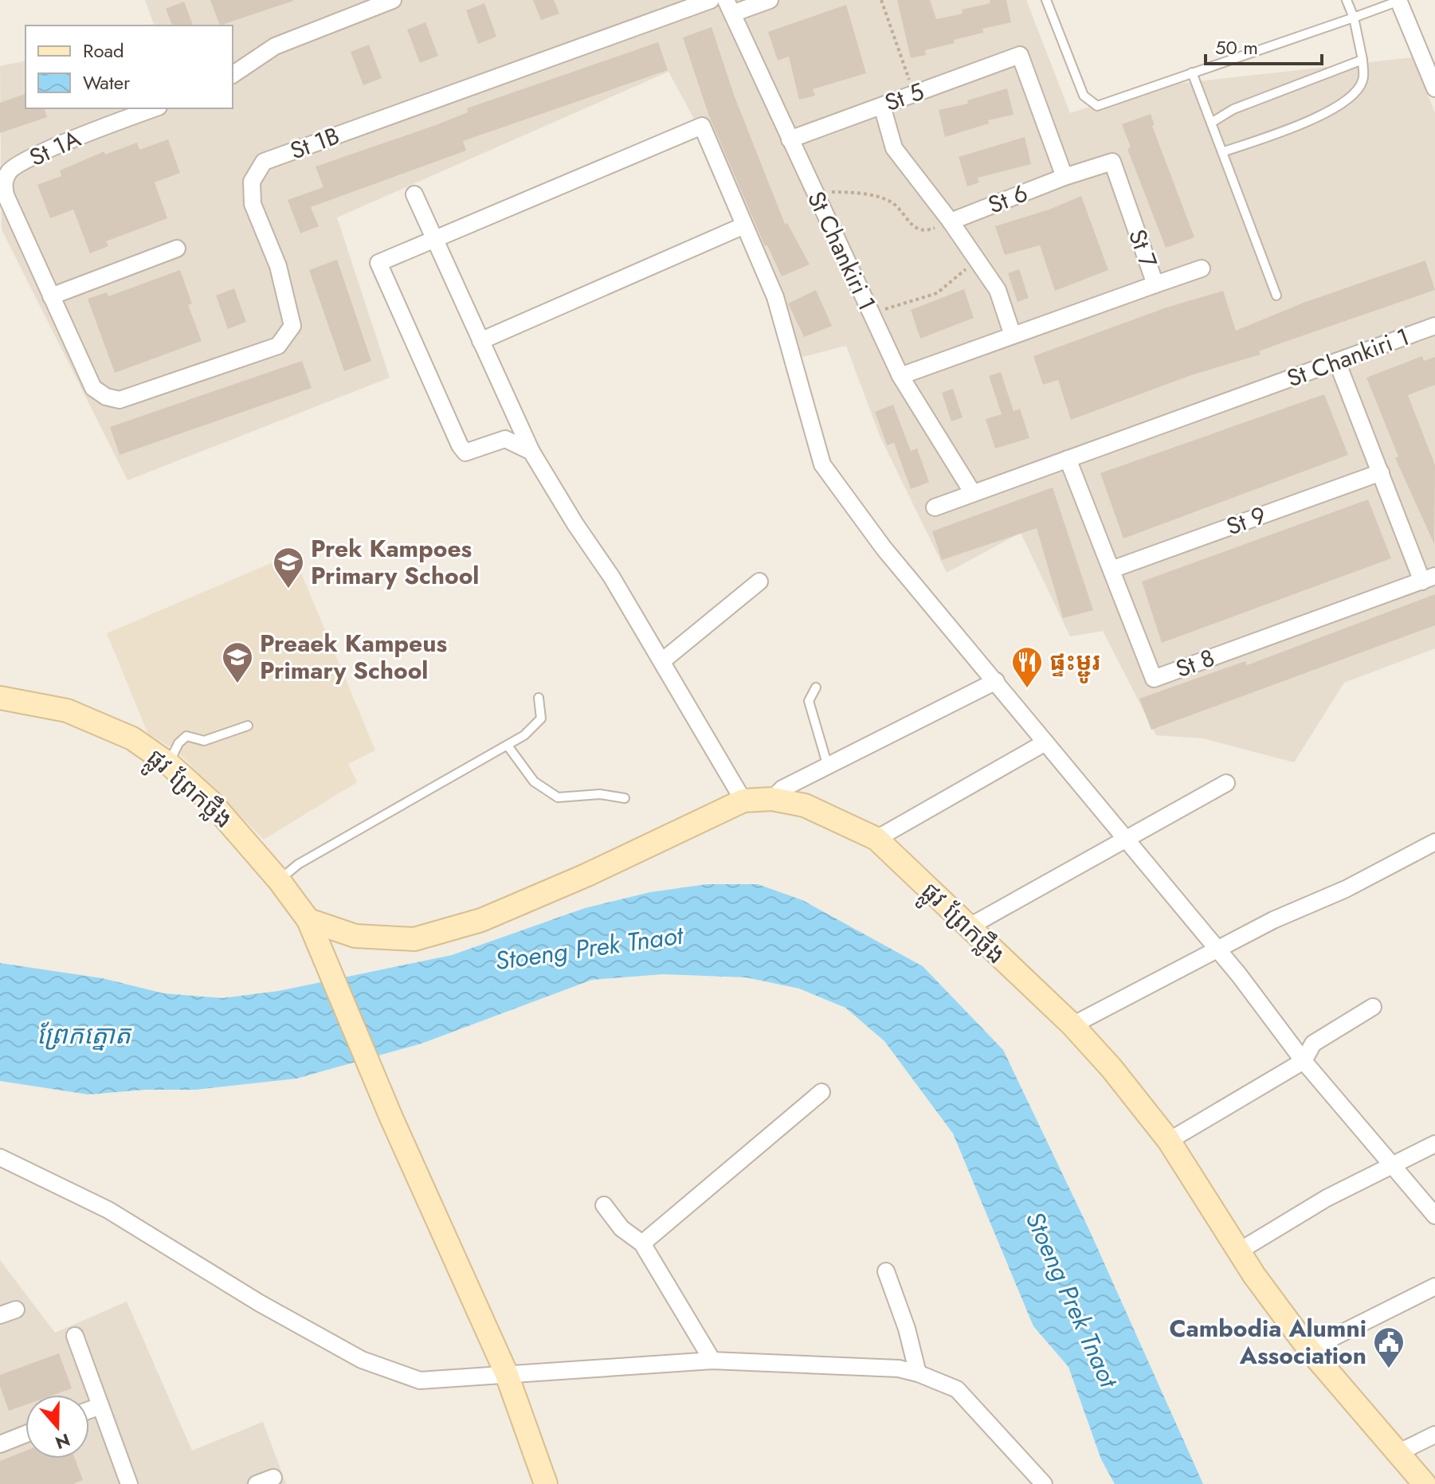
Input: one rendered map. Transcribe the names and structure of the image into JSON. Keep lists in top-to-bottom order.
{
  "streets": {
    "street": [
      "St 5",
      "St 1B",
      "St 1A",
      "St 6",
      "St 7",
      "St Chankiri 1",
      "St 9",
      "St 8",
      "ផ្លូវ ព្រែកថ្លឹង"
    ]
  },
  "crossings": [
    ["St 5", "St 6"],
    ["St 5", "St 7"],
    ["St 5", "St Chankiri 1"],
    ["St 1B", "St 1A"],
    ["St 6", "St 7"],
    ["St 7", "St Chankiri 1"],
    ["St Chankiri 1", "St 8"],
    ["St 9", "St 8"]
  ],
  "water": ["Stoeng Prek Tnaot", "ព្រែកត្នោត"],
  "places": {
    "school or university": ["Prek Kampoes Primary School", "Preaek Kampeus Primary School"],
    "restaurant": ["ផ្ទះម្ជូរ"],
    "public building": ["Cambodia Alumni Association"]
  },
  "legend": ["Road", "Water"],
  "scale_bar": "50 m",
  "north": "bottom"
}
